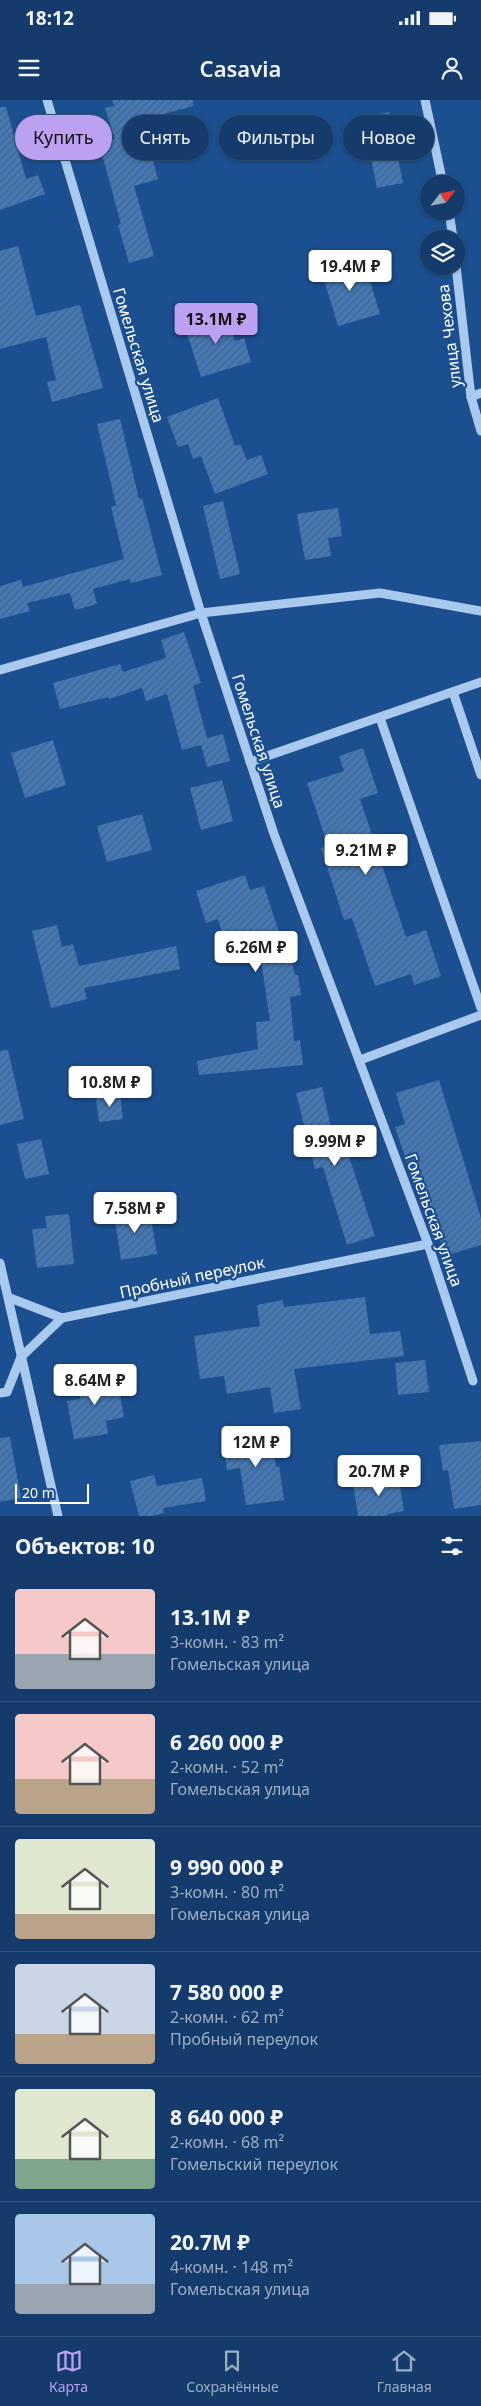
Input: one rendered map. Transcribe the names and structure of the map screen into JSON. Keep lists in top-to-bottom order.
{
  "streets": {
    "street": ["улица Чехова", "Гомельская улица", "Пробный переулок"]
  },
  "crossings": [
    ["Гомельская улица", "Пробный переулок"]
  ],
  "scale_bar": "20 m",
  "north": "top right",
  "page": {
    "status": "18:12",
    "header": "Casavia",
    "chip": [
      "Купить",
      "Снять",
      "Фильтры",
      "Новое"
    ],
    "price": [
      "19.4M ₽",
      "13.1M ₽",
      "9.21M ₽",
      "6.26M ₽",
      "10.8M ₽",
      "9.99M ₽",
      "7.58M ₽",
      "8.64M ₽",
      "12M ₽",
      "20.7M ₽"
    ],
    "scale": "20 m",
    "heading": "Объектов: 10",
    "list": [
      {
        "name": "13.1M ₽",
        "note": "3-комн. · 83 m² · Гомельская улица"
      },
      {
        "name": "6 260 000 ₽",
        "note": "2-комн. · 52 m² · Гомельская улица"
      },
      {
        "name": "9 990 000 ₽",
        "note": "3-комн. · 80 m² · Гомельская улица"
      },
      {
        "name": "7 580 000 ₽",
        "note": "2-комн. · 62 m² · Пробный переулок"
      },
      {
        "name": "8 640 000 ₽",
        "note": "2-комн. · 68 m² · Гомельский переулок"
      },
      {
        "name": "20.7M ₽",
        "note": "4-комн. · 148 m² · Гомельская улица"
      }
    ],
    "tabs": ["Карта", "Сохранённые", "Главная"]
  }
}
